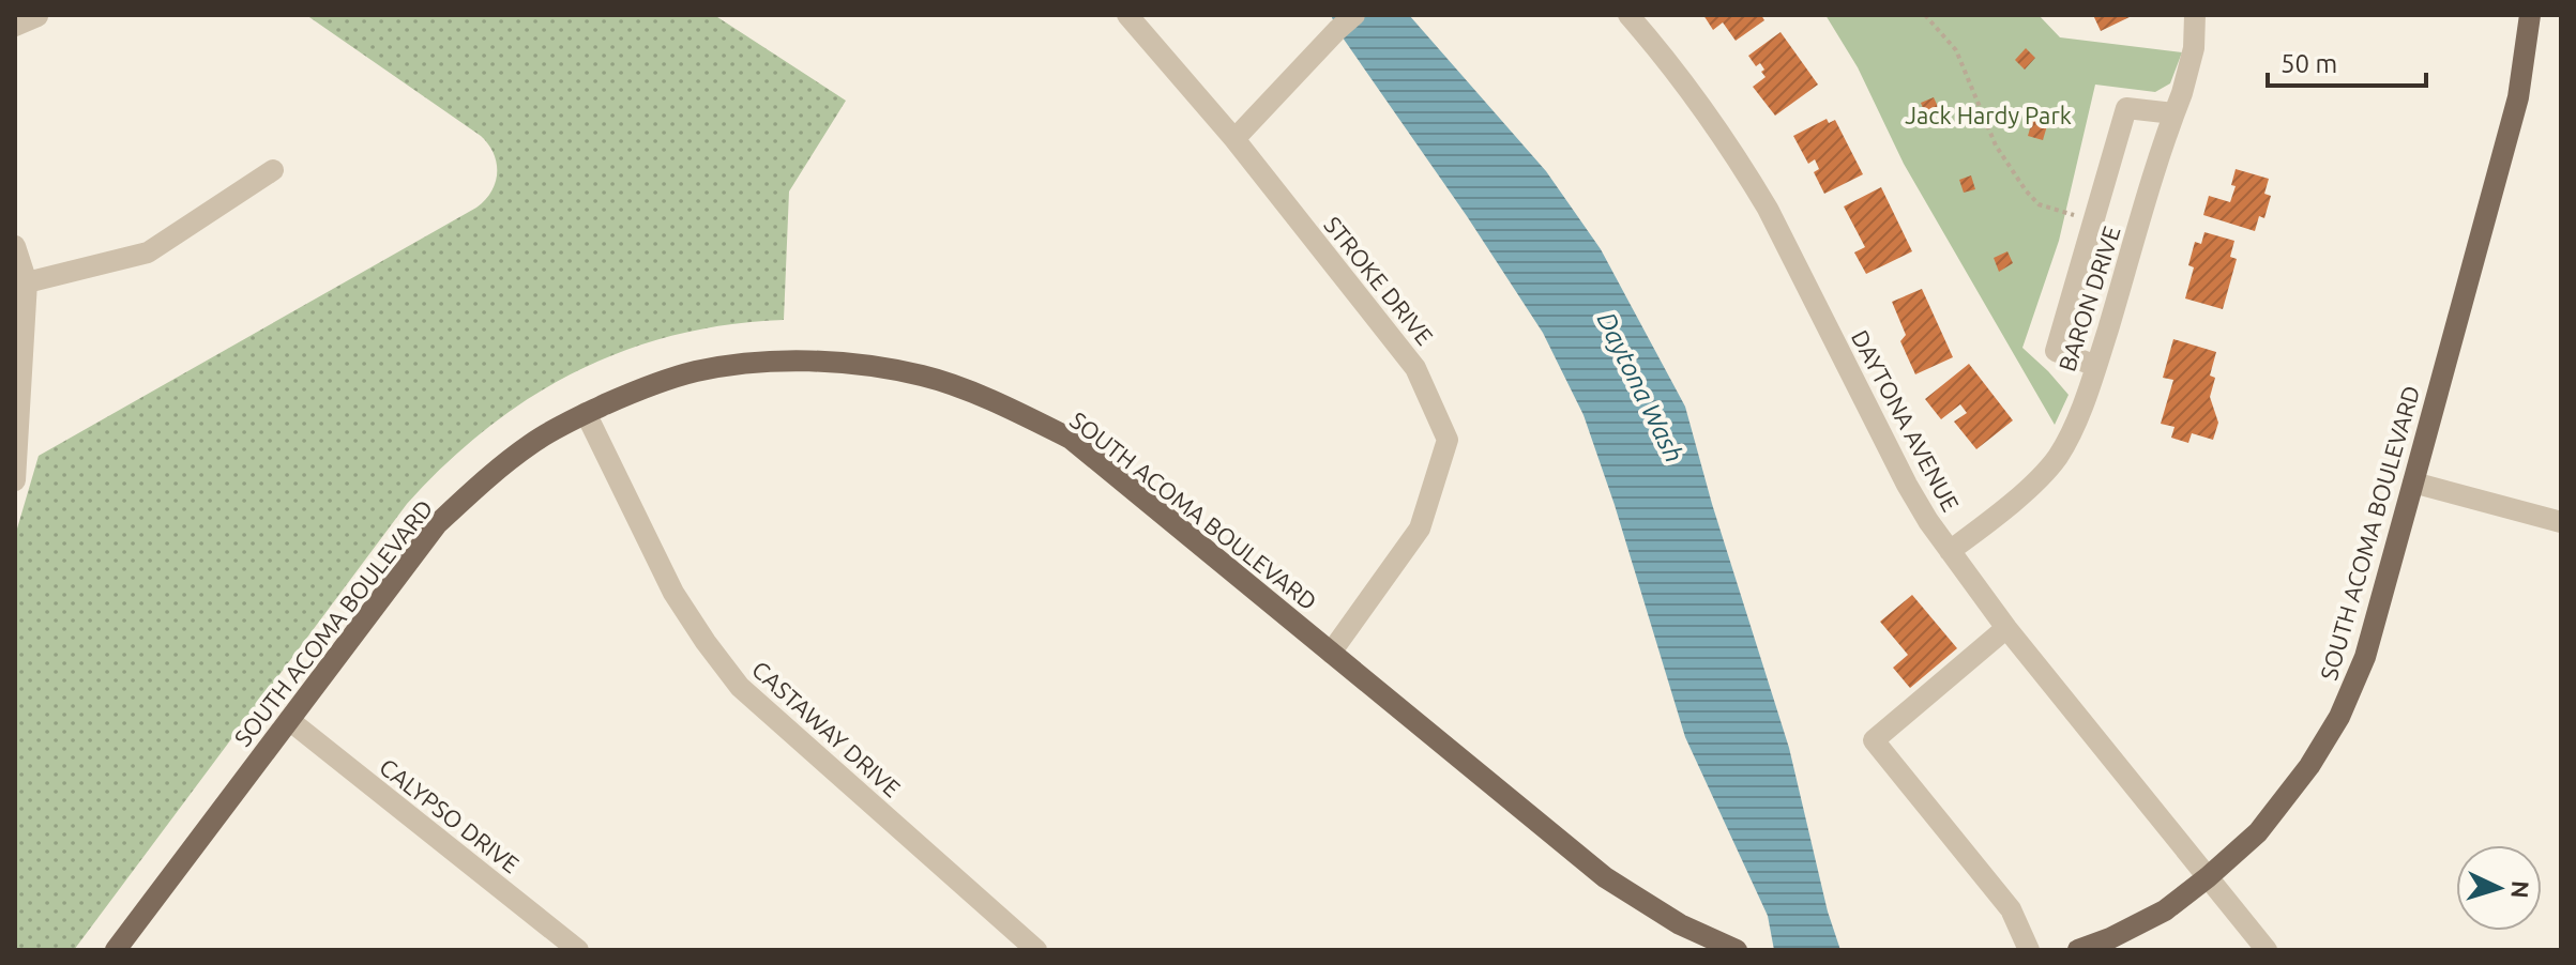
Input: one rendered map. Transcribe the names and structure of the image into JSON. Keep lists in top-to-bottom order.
{
  "streets": {
    "main road": ["SOUTH ACOMA BOULEVARD"],
    "street": [
      "STROKE DRIVE",
      "BARON DRIVE",
      "DAYTONA AVENUE",
      "CASTAWAY DRIVE",
      "CALYPSO DRIVE"
    ]
  },
  "crossings": [
    ["STROKE DRIVE", "SOUTH ACOMA BOULEVARD"],
    ["BARON DRIVE", "DAYTONA AVENUE"],
    ["DAYTONA AVENUE", "SOUTH ACOMA BOULEVARD"],
    ["SOUTH ACOMA BOULEVARD", "CASTAWAY DRIVE"],
    ["SOUTH ACOMA BOULEVARD", "CALYPSO DRIVE"]
  ],
  "water": ["Daytona Wash"],
  "parks": ["Jack Hardy Park"],
  "scale_bar": "50 m",
  "north": "right"
}
